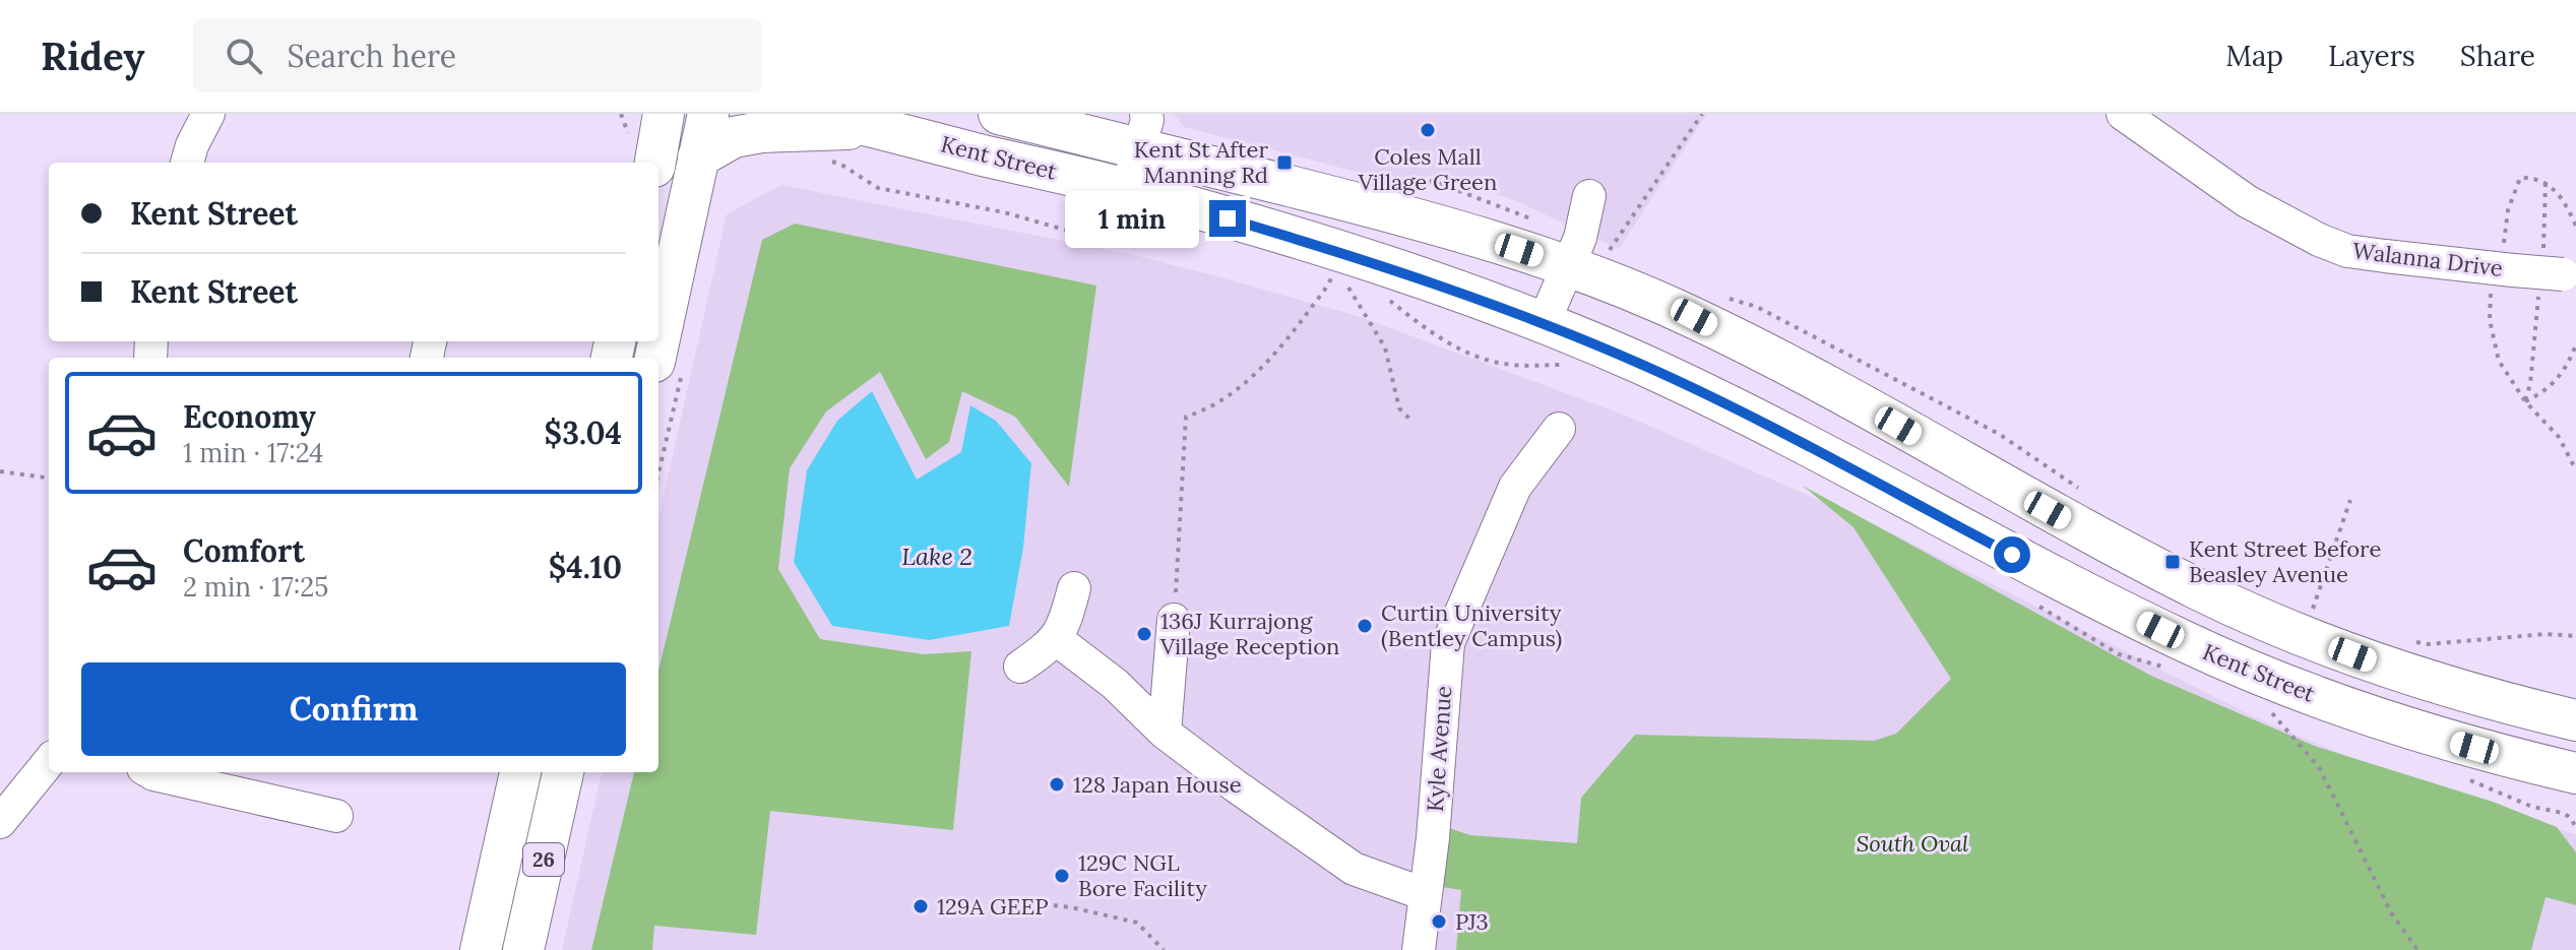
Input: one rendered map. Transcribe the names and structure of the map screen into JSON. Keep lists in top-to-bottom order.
{
  "streets": {
    "main road": ["Kent Street", "26"],
    "street": ["Walanna Drive", "Kyle Avenue"]
  },
  "water": ["Lake 2"],
  "parks": ["South Oval"],
  "places": {
    "other": [
      "Coles Mall Village Green",
      "Curtin University (Bentley Campus)",
      "136J Kurrajong Village Reception",
      "128 Japan House",
      "129C NGL Bore Facility",
      "129A GEEP",
      "PJ3"
    ],
    "transit": ["Kent St After Manning Rd", "Kent Street Before Beasley Avenue"]
  },
  "page": {
    "header": "Ridey",
    "search": "Search here",
    "nav": ["Map", "Layers", "Share"],
    "banner": ["Kent Street", "Kent Street"],
    "bubble": "1 min",
    "list": [
      {
        "name": "Economy",
        "note": "1 min · 17:24",
        "value": "$3.04"
      },
      {
        "name": "Comfort",
        "note": "2 min · 17:25",
        "value": "$4.10"
      }
    ],
    "buttons": "Confirm"
  }
}
